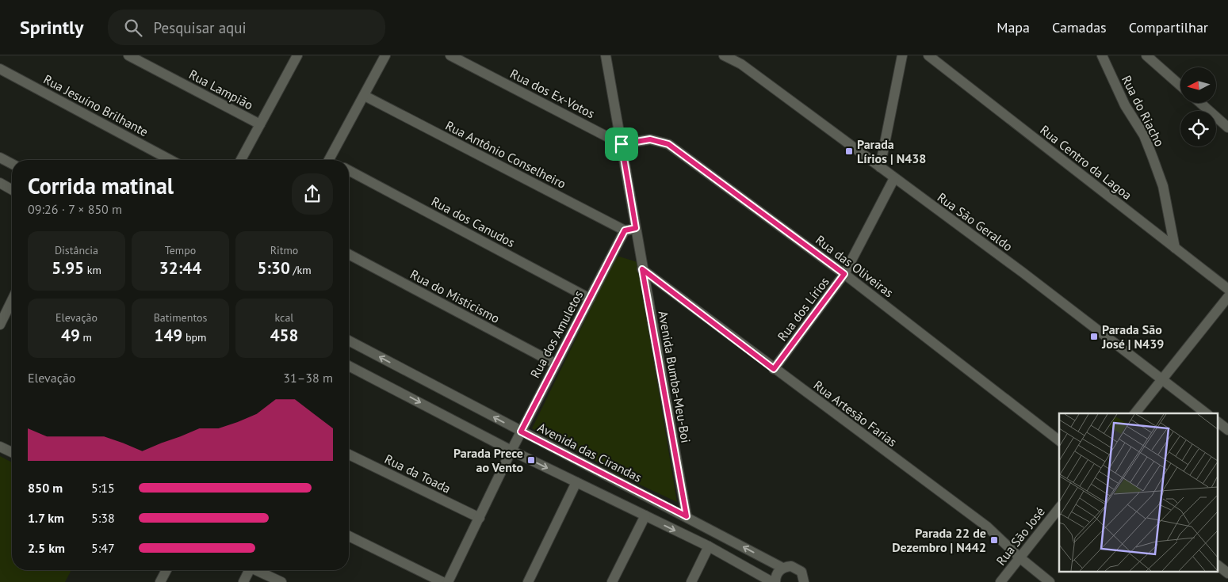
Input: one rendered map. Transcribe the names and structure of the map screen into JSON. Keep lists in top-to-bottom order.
{
  "streets": {
    "street": [
      "Rua Lampião",
      "Rua dos Ex-Votos",
      "Rua Jesuíno Brilhante",
      "Rua do Riacho",
      "Rua Antônio Conselheiro",
      "Rua Centro da Lagoa",
      "Rua dos Canudos",
      "Rua São Geraldo",
      "Rua das Oliveiras",
      "Rua do Misticismo",
      "Rua dos Lírios",
      "Rua dos Amuletos",
      "Avenida Bumba-Meu-Boi",
      "Rua Artesão Farias",
      "Avenida das Cirandas",
      "Rua da Toada",
      "Rua São José"
    ]
  },
  "crossings": [
    ["Rua dos Ex-Votos", "Rua das Oliveiras"],
    ["Rua dos Ex-Votos", "Avenida Bumba-Meu-Boi"],
    ["Rua do Riacho", "Rua Centro da Lagoa"],
    ["Rua Antônio Conselheiro", "Rua dos Amuletos"],
    ["Rua dos Canudos", "Rua dos Amuletos"],
    ["Rua São Geraldo", "Rua dos Lírios"],
    ["Rua das Oliveiras", "Rua dos Lírios"],
    ["Rua das Oliveiras", "Avenida Bumba-Meu-Boi"],
    ["Rua do Misticismo", "Rua dos Amuletos"],
    ["Rua dos Lírios", "Rua Artesão Farias"],
    ["Rua dos Amuletos", "Avenida das Cirandas"],
    ["Rua dos Amuletos", "Rua da Toada"],
    ["Avenida Bumba-Meu-Boi", "Rua Artesão Farias"],
    ["Avenida Bumba-Meu-Boi", "Avenida das Cirandas"],
    ["Rua Artesão Farias", "Rua São José"]
  ],
  "places": {
    "transit": [
      "Parada Lírios | N438",
      "Parada São José | N439",
      "Parada Prece ao Vento",
      "Parada 22 de Dezembro | N442"
    ]
  },
  "north": "left",
  "page": {
    "header": "Sprintly",
    "search": "Pesquisar aqui",
    "nav": ["Mapa", "Camadas", "Compartilhar"],
    "heading": ["Corrida matinal", "09:26 · 7 × 850 m"],
    "stats": [
      ["Distância", "5.95 km"],
      ["Tempo", "32:44"],
      ["Ritmo", "5:30 /km"],
      ["Elevação", "49 m"],
      ["Batimentos", "149 bpm"],
      ["kcal", "458"]
    ],
    "chart": ["Elevação", "31–38 m"],
    "list": [
      {
        "name": "850 m",
        "note": "5:15"
      },
      {
        "name": "1.7 km",
        "note": "5:38"
      },
      {
        "name": "2.5 km",
        "note": "5:47"
      }
    ]
  }
}
